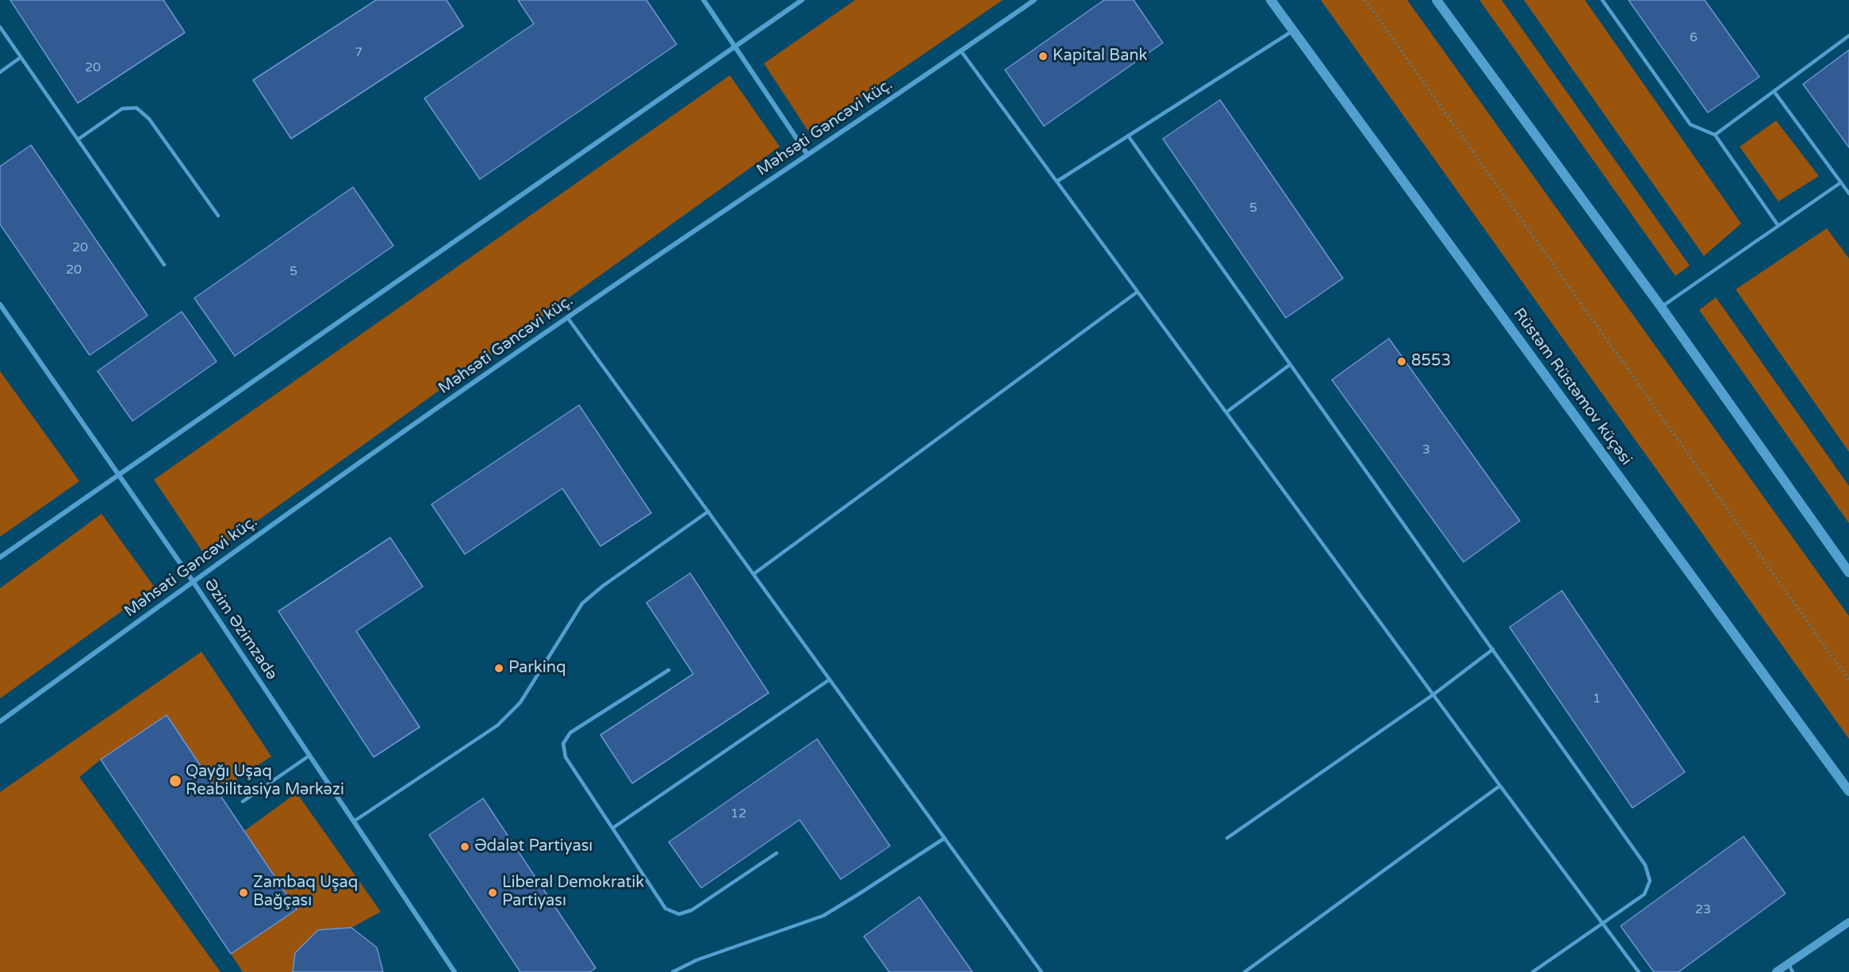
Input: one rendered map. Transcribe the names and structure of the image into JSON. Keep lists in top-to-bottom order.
{
  "streets": {
    "main road": ["Rüstəm Rüstəmov küçəsi"],
    "street": ["Məhsəti Gəncəvi küç.", "Əzim Əzimzadə"]
  },
  "crossings": [
    ["Məhsəti Gəncəvi küç.", "Əzim Əzimzadə"]
  ],
  "places": [
    "Kapital Bank",
    "8553",
    "Parkinq",
    "Qayğı Uşaq Reabilitasiya Mərkəzi",
    "Ədalət Partiyası",
    "Zambaq Uşaq Bağçası",
    "Liberal Demokratik Partiyası"
  ],
  "house_numbers": [
    "6",
    "7",
    "20",
    "5",
    "20",
    "20",
    "5",
    "3",
    "1",
    "12",
    "23"
  ]
}
